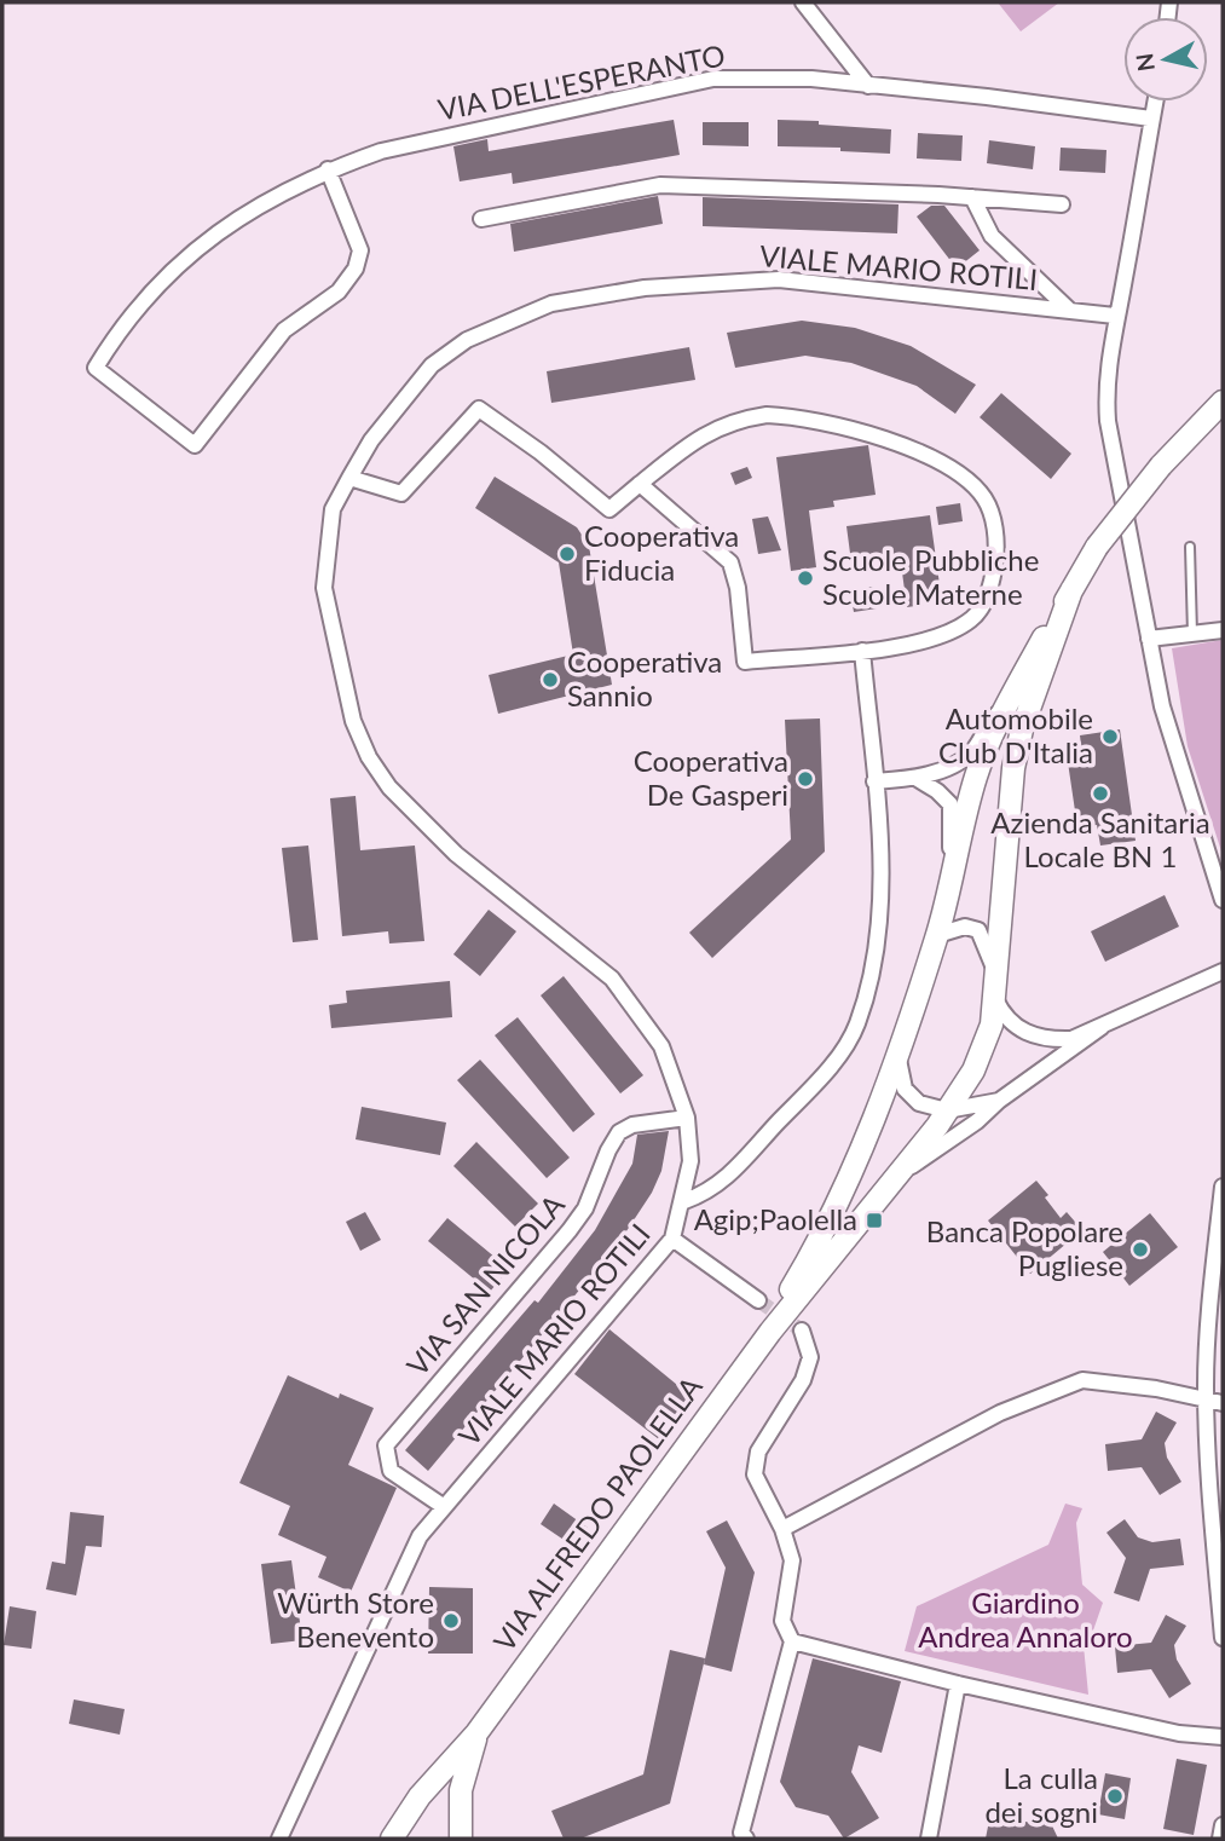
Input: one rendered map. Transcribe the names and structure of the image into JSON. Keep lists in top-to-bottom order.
{
  "streets": {
    "main road": ["VIA ALFREDO PAOLELLA"],
    "street": ["VIA DELL'ESPERANTO", "VIALE MARIO ROTILI", "VIA SAN NICOLA"]
  },
  "crossings": [
    ["VIALE MARIO ROTILI", "VIA SAN NICOLA"]
  ],
  "parks": ["Giardino Andrea Annaloro"],
  "places": {
    "other": [
      "Cooperativa Fiducia",
      "Scuole Pubbliche Scuole Materne",
      "Cooperativa Sannio",
      "Automobile Club D'Italia",
      "Cooperativa De Gasperi",
      "Azienda Sanitaria Locale BN 1",
      "Banca Popolare Pugliese",
      "Würth Store Benevento",
      "La culla dei sogni"
    ],
    "transit": ["Agip;Paolella"]
  },
  "north": "left"
}
